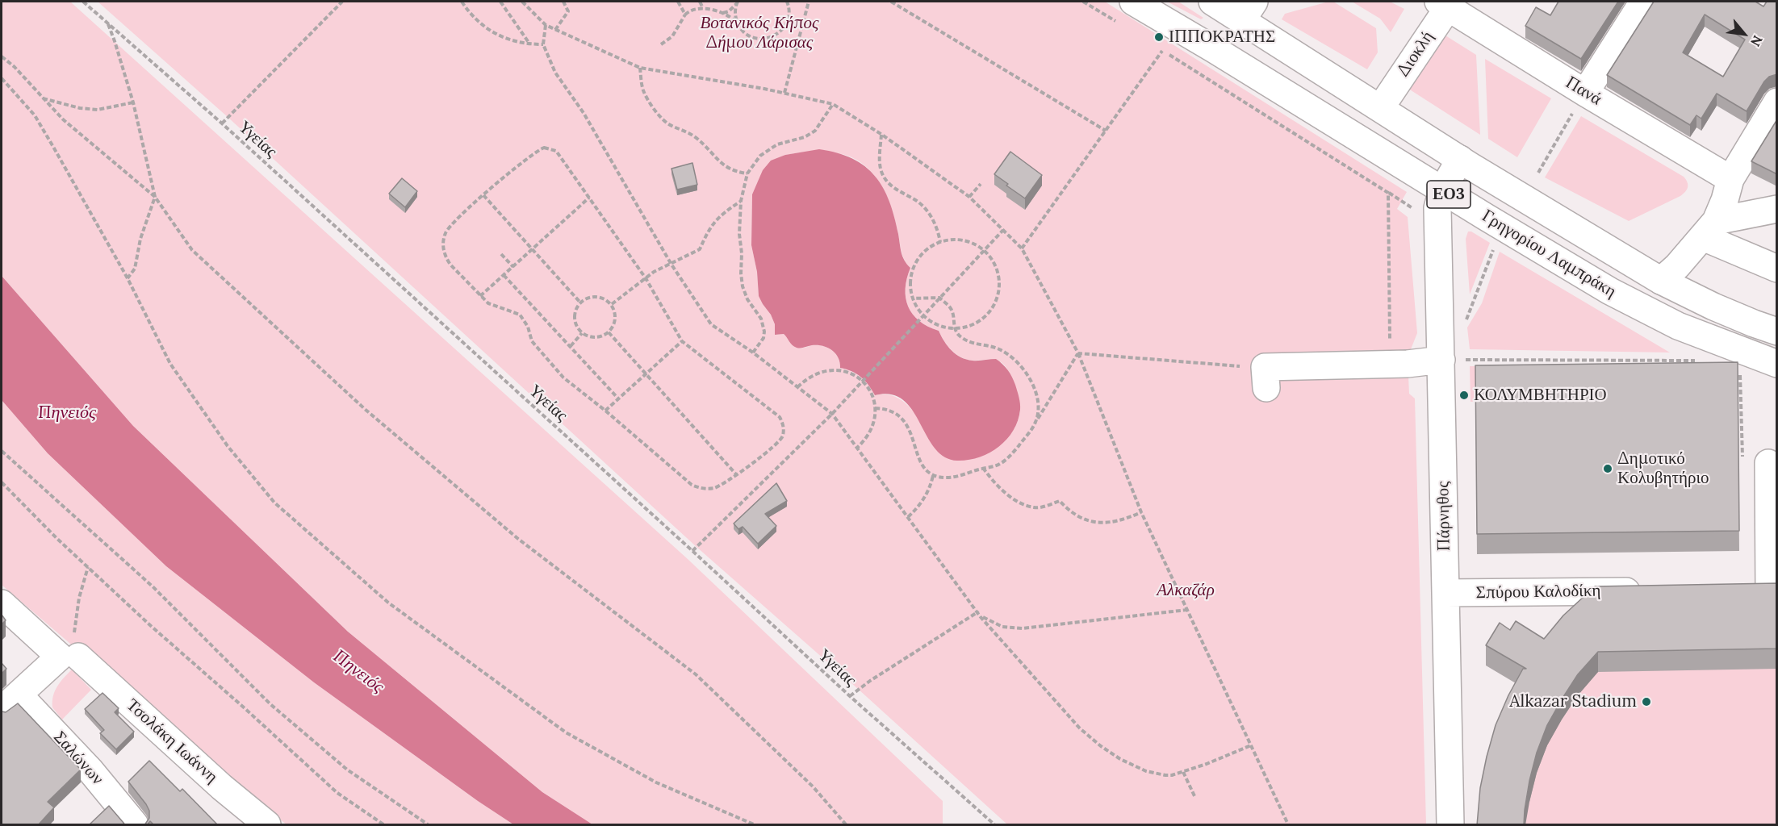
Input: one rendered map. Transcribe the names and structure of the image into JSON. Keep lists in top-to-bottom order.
{
  "streets": {
    "street": [
      "Διοκλή",
      "Πανά",
      "ΕΟ3",
      "Γρηγορίου Λαμπράκη",
      "Πάρνηθος",
      "Σπύρου Καλοδίκη",
      "Τσολάκη Ιωάννη",
      "Σαλώνων"
    ],
    "path": ["Υγείας"]
  },
  "crossings": [
    ["Διοκλή", "Πανά"],
    ["Διοκλή", "Γρηγορίου Λαμπράκη"],
    ["Γρηγορίου Λαμπράκη", "Πάρνηθος"],
    ["Πάρνηθος", "Σπύρου Καλοδίκη"]
  ],
  "water": ["Πηνειός"],
  "parks": ["Βοτανικός Κήπος Δήμου Λάρισας", "Αλκαζάρ"],
  "places": [
    "ΙΠΠΟΚΡΑΤΗΣ",
    "ΚΟΛΥΜΒΗΤΗΡΙΟ",
    "Δημοτικό Κολυβητήριο",
    "Alkazar Stadium"
  ],
  "north": "bottom right"
}
